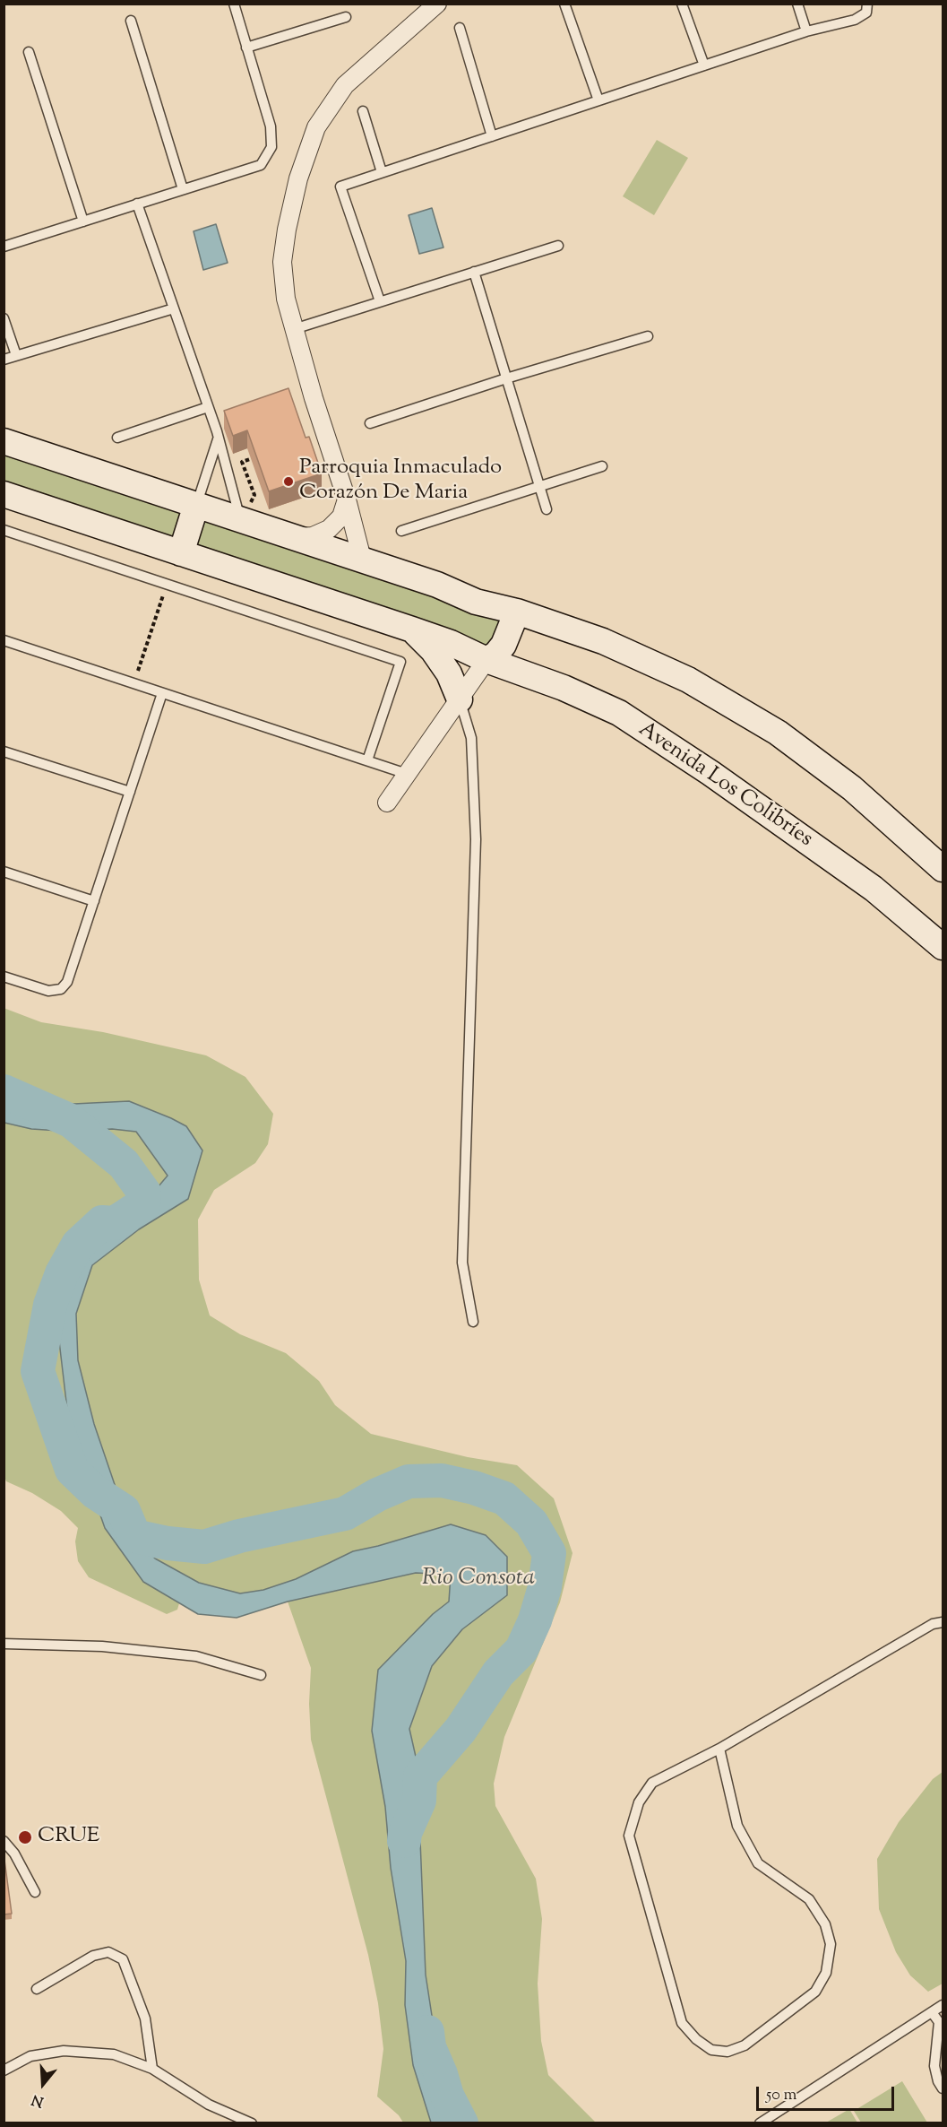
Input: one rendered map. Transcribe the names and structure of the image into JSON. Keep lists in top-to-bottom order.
{
  "streets": {
    "main road": ["Avenida Los Colibríes"]
  },
  "water": ["Rio Consota"],
  "places": ["Parroquia Inmaculado Corazón De Maria", "CRUE"],
  "scale_bar": "50 m",
  "north": "bottom"
}
